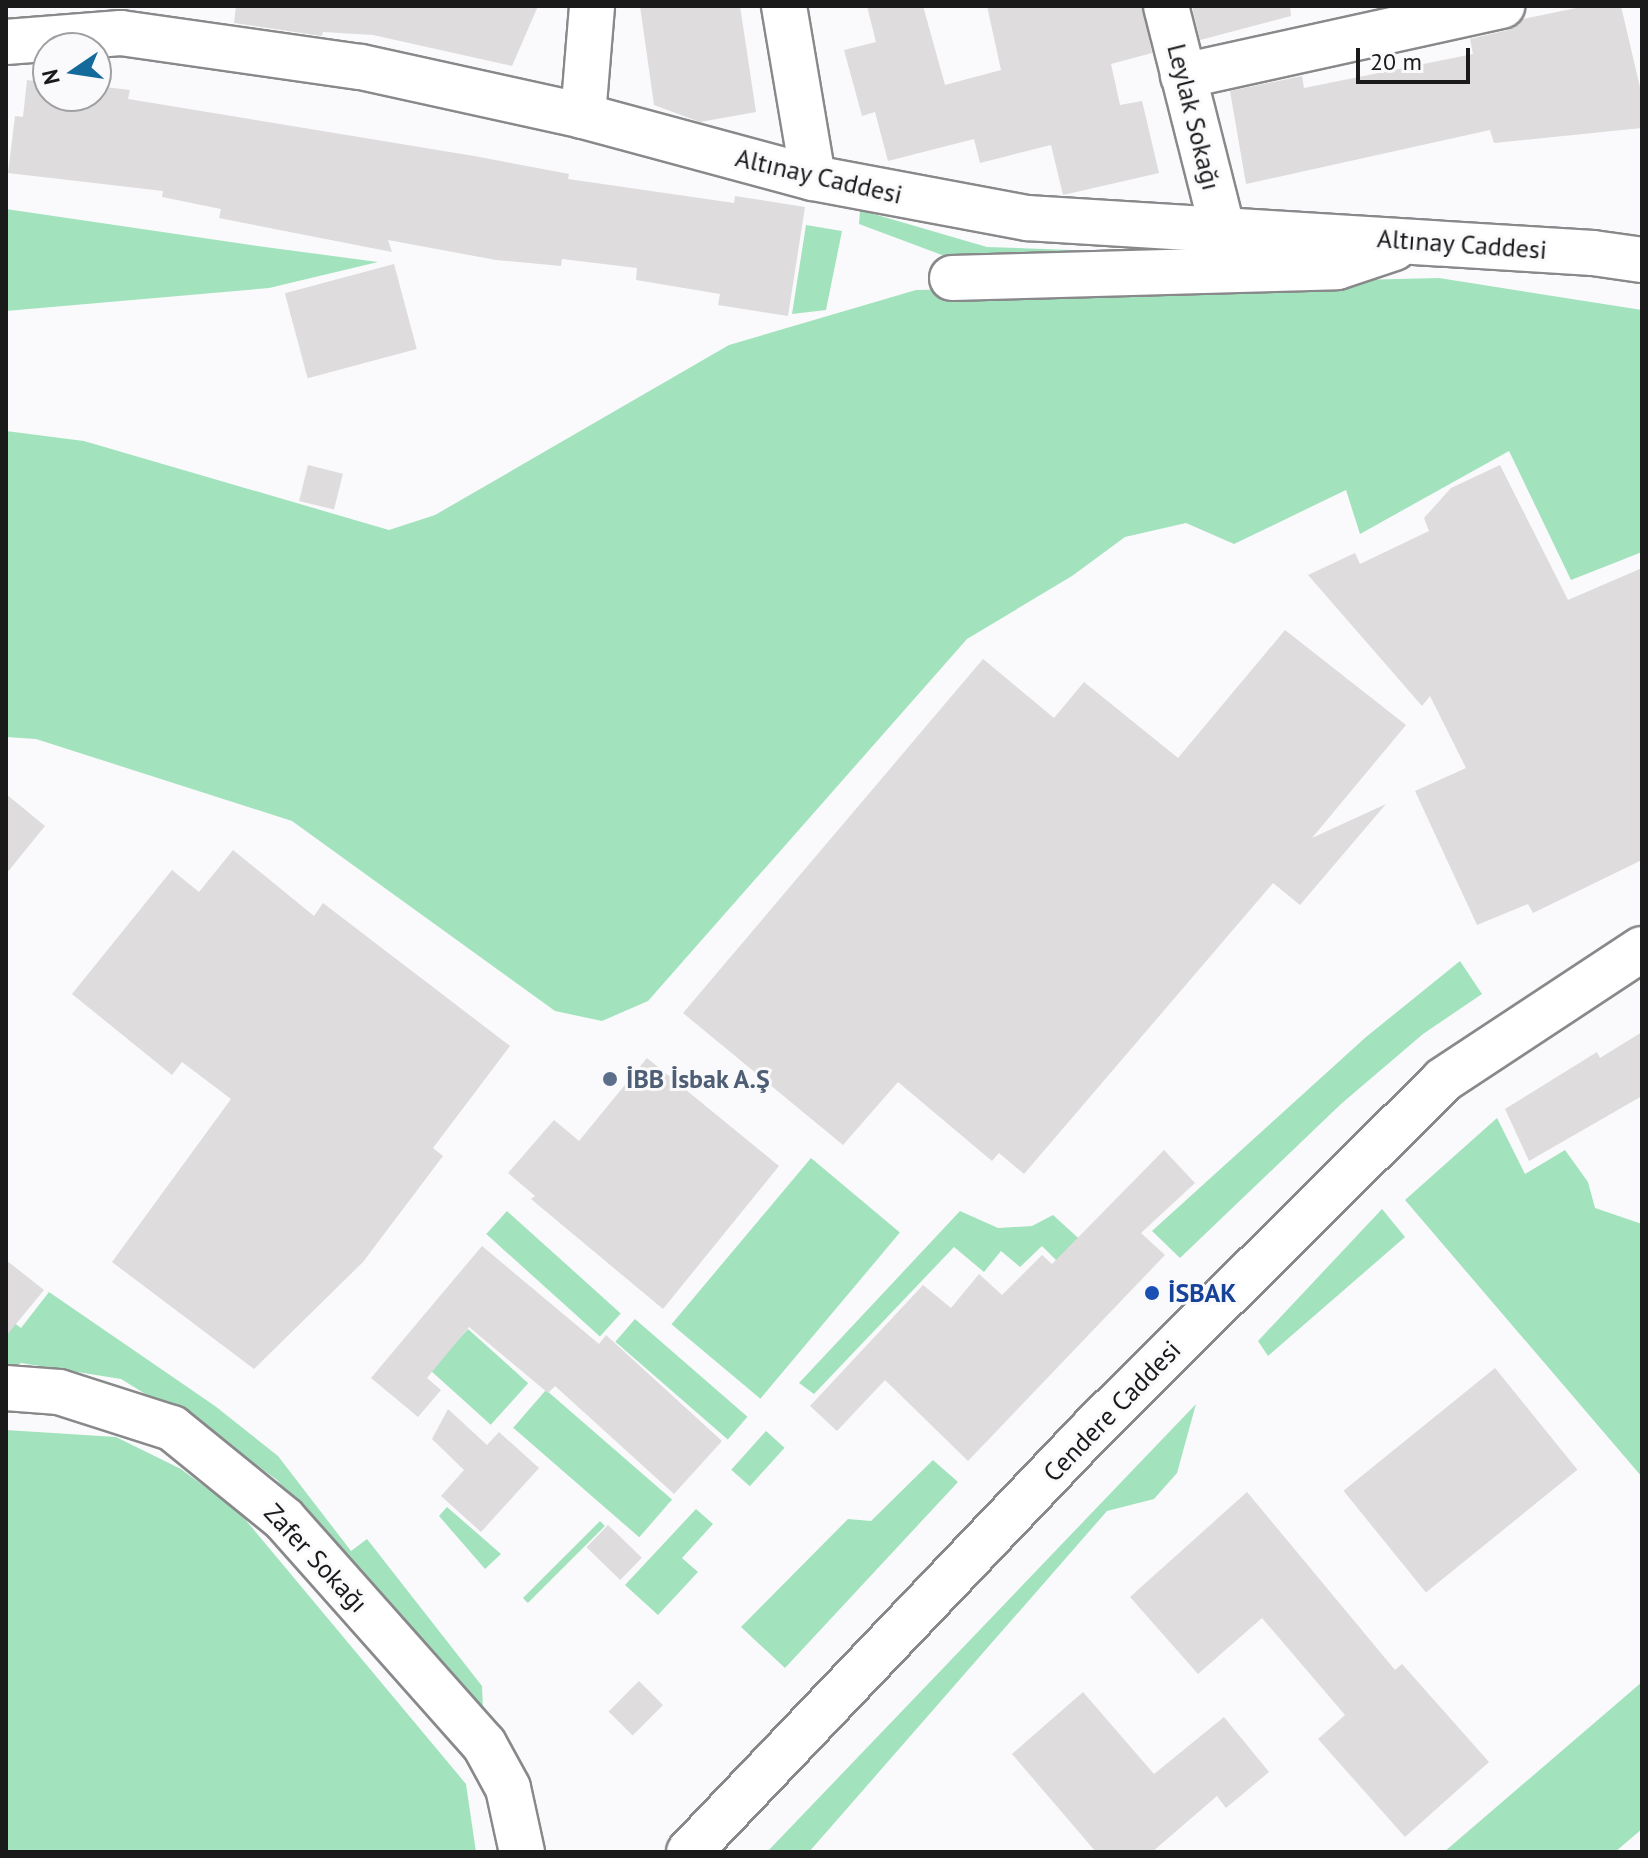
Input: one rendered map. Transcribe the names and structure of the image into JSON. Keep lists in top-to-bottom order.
{
  "streets": {
    "street": [
      "Leylak Sokağı",
      "Altınay Caddesi",
      "Cendere Caddesi",
      "Zafer Sokağı"
    ]
  },
  "crossings": [
    ["Leylak Sokağı", "Altınay Caddesi"]
  ],
  "places": ["İBB İsbak A.Ş", "İSBAK"],
  "scale_bar": "20 m",
  "north": "left"
}
